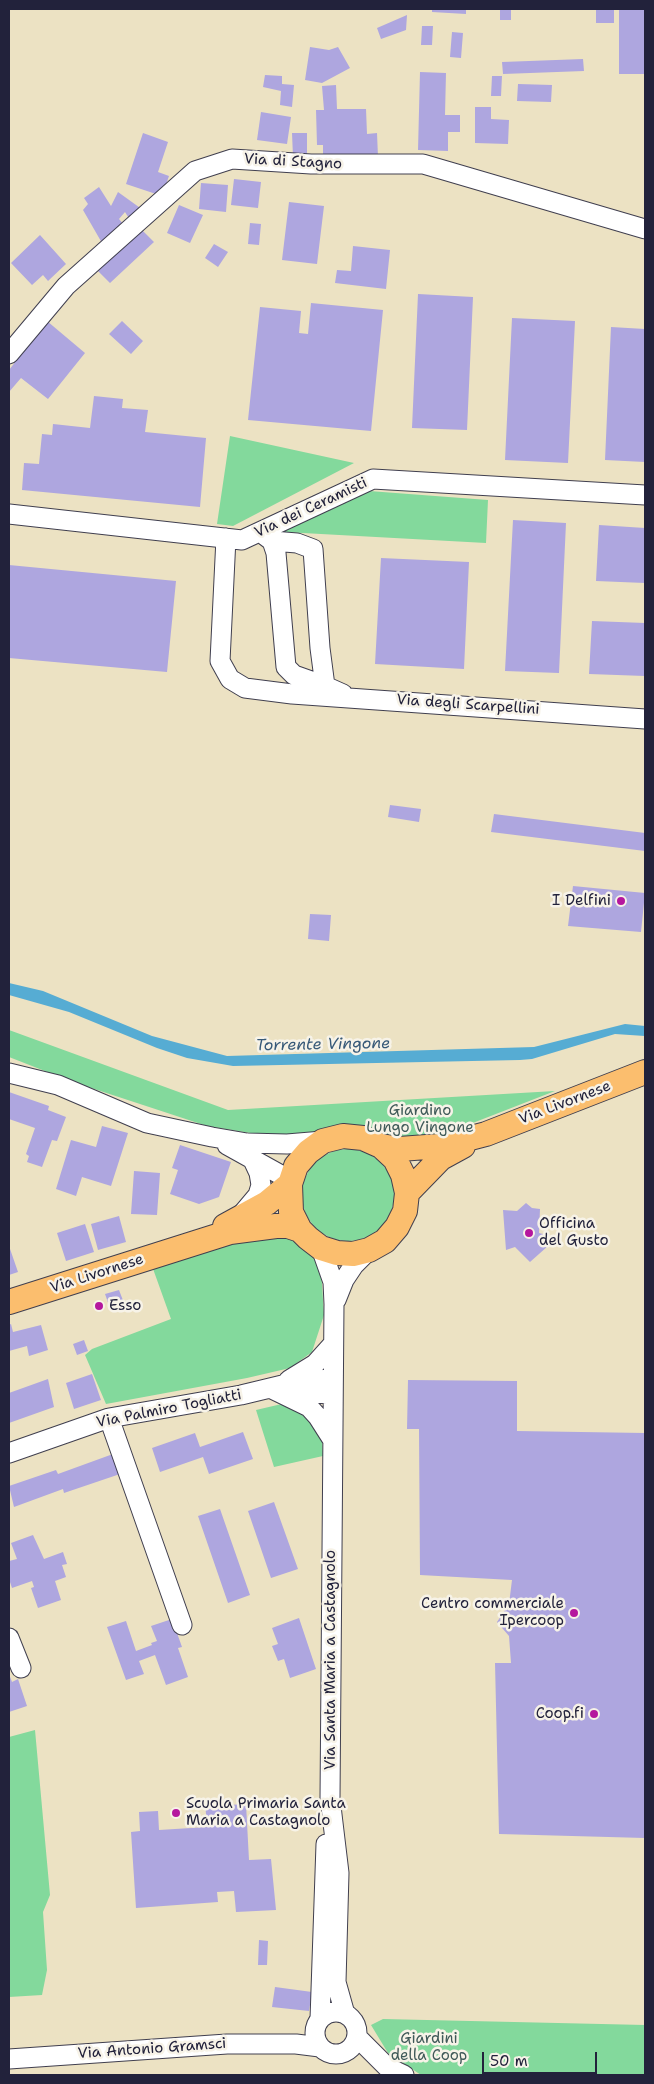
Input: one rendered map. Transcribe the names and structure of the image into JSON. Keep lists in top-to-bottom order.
{
  "streets": {
    "main road": ["Via Livornese"],
    "street": [
      "Via di Stagno",
      "Via dei Ceramisti",
      "Via degli Scarpellini",
      "Via Palmiro Togliatti",
      "Via Santa Maria a Castagnolo",
      "Via Antonio Gramsci"
    ]
  },
  "crossings": [
    ["Via dei Ceramisti", "Via degli Scarpellini"],
    ["Via Livornese", "Via Santa Maria a Castagnolo"],
    ["Via Palmiro Togliatti", "Via Santa Maria a Castagnolo"],
    ["Via Santa Maria a Castagnolo", "Via Antonio Gramsci"]
  ],
  "water": ["Torrente Vingone"],
  "parks": ["Giardino Lungo Vingone", "Giardini della Coop"],
  "places": [
    "I Delfini",
    "Officina del Gusto",
    "Esso",
    "Centro commerciale Ipercoop",
    "Coop.fi",
    "Scuola Primaria Santa Maria a Castagnolo"
  ],
  "scale_bar": "50 m"
}
